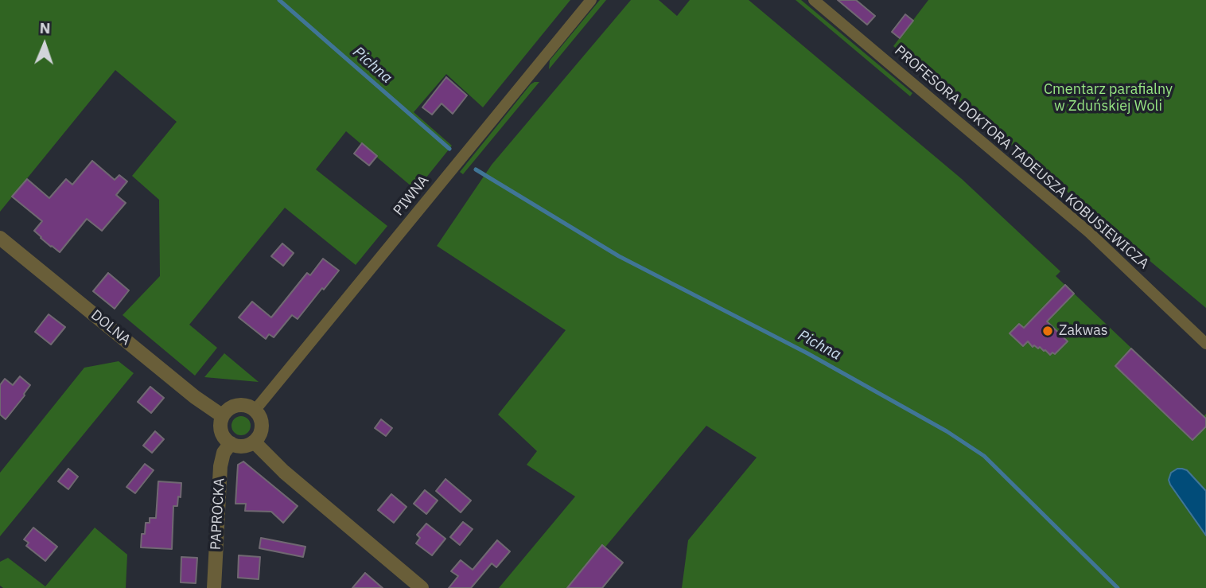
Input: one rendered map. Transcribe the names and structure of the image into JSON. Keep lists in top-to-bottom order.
{
  "streets": {
    "street": [
      "PROFESORA DOKTORA TADEUSZA KOBUSIEWICZA",
      "PIWNA",
      "DOLNA",
      "PAPROCKA"
    ]
  },
  "crossings": [
    ["PIWNA", "DOLNA"],
    ["PIWNA", "PAPROCKA"],
    ["DOLNA", "PAPROCKA"]
  ],
  "water": ["Pichna"],
  "parks": ["Cmentarz parafialny w Zduńskiej Woli"],
  "places": ["Zakwas"],
  "north": "top"
}
